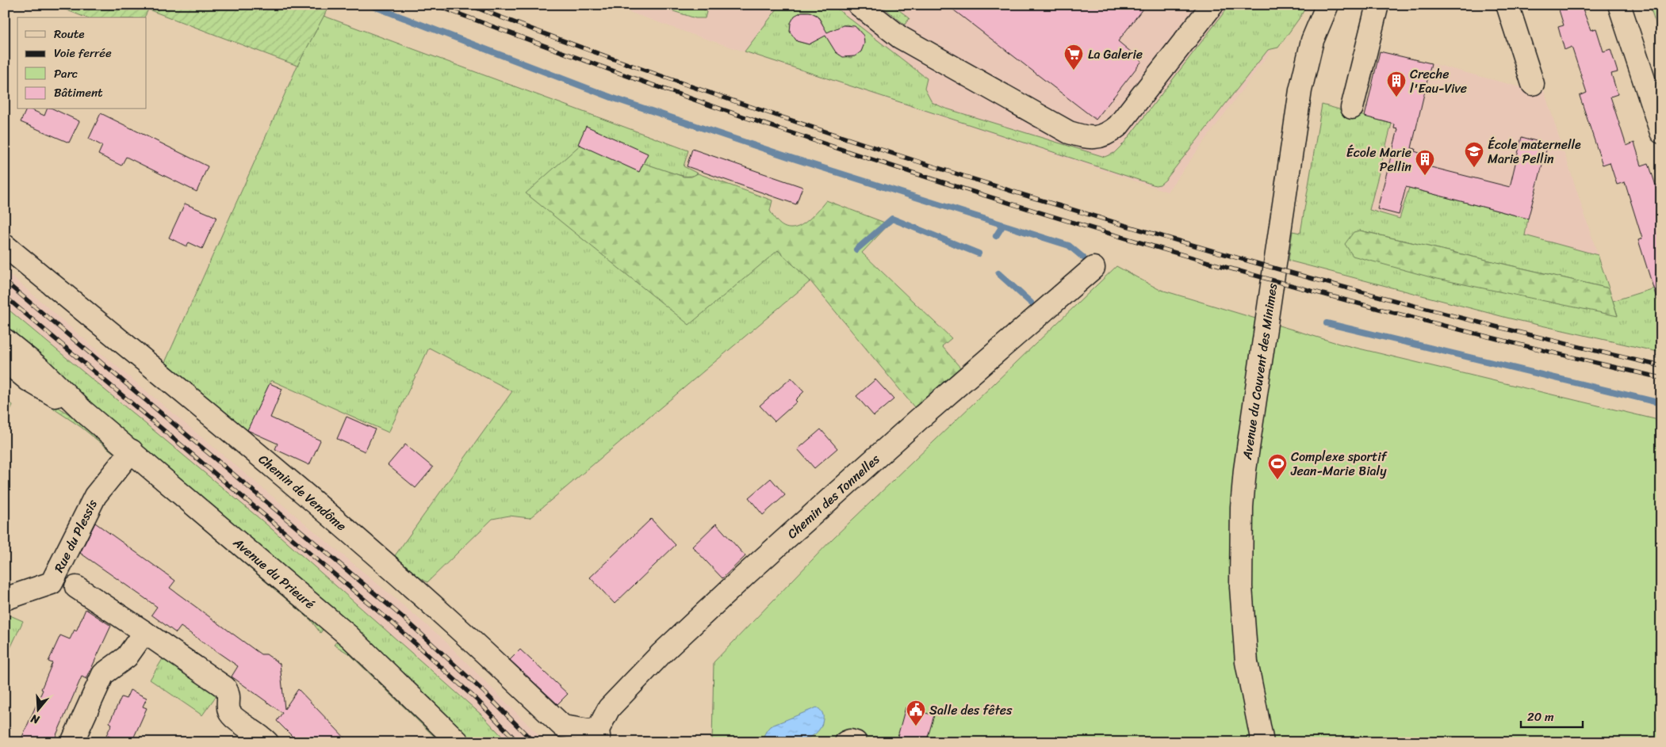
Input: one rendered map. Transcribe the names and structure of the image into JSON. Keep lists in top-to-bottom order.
{
  "streets": {
    "street": [
      "Avenue du Couvent des Minimes",
      "Chemin de Vendôme",
      "Chemin des Tonnelles",
      "Rue du Plessis",
      "Avenue du Prieuré"
    ]
  },
  "crossings": [
    ["Chemin de Vendôme", "Chemin des Tonnelles"],
    ["Rue du Plessis", "Avenue du Prieuré"]
  ],
  "places": {
    "supermarket": ["La Galerie"],
    "building": ["Creche l'Eau-Vive", "École Marie Pellin"],
    "school or university": ["École maternelle Marie Pellin"],
    "sports": ["Complexe sportif Jean-Marie Bialy"],
    "public building": ["Salle des fêtes"]
  },
  "legend": [
    "Route",
    "Voie ferrée",
    "Parc",
    "Bâtiment"
  ],
  "scale_bar": "20 m",
  "north": "bottom"
}
